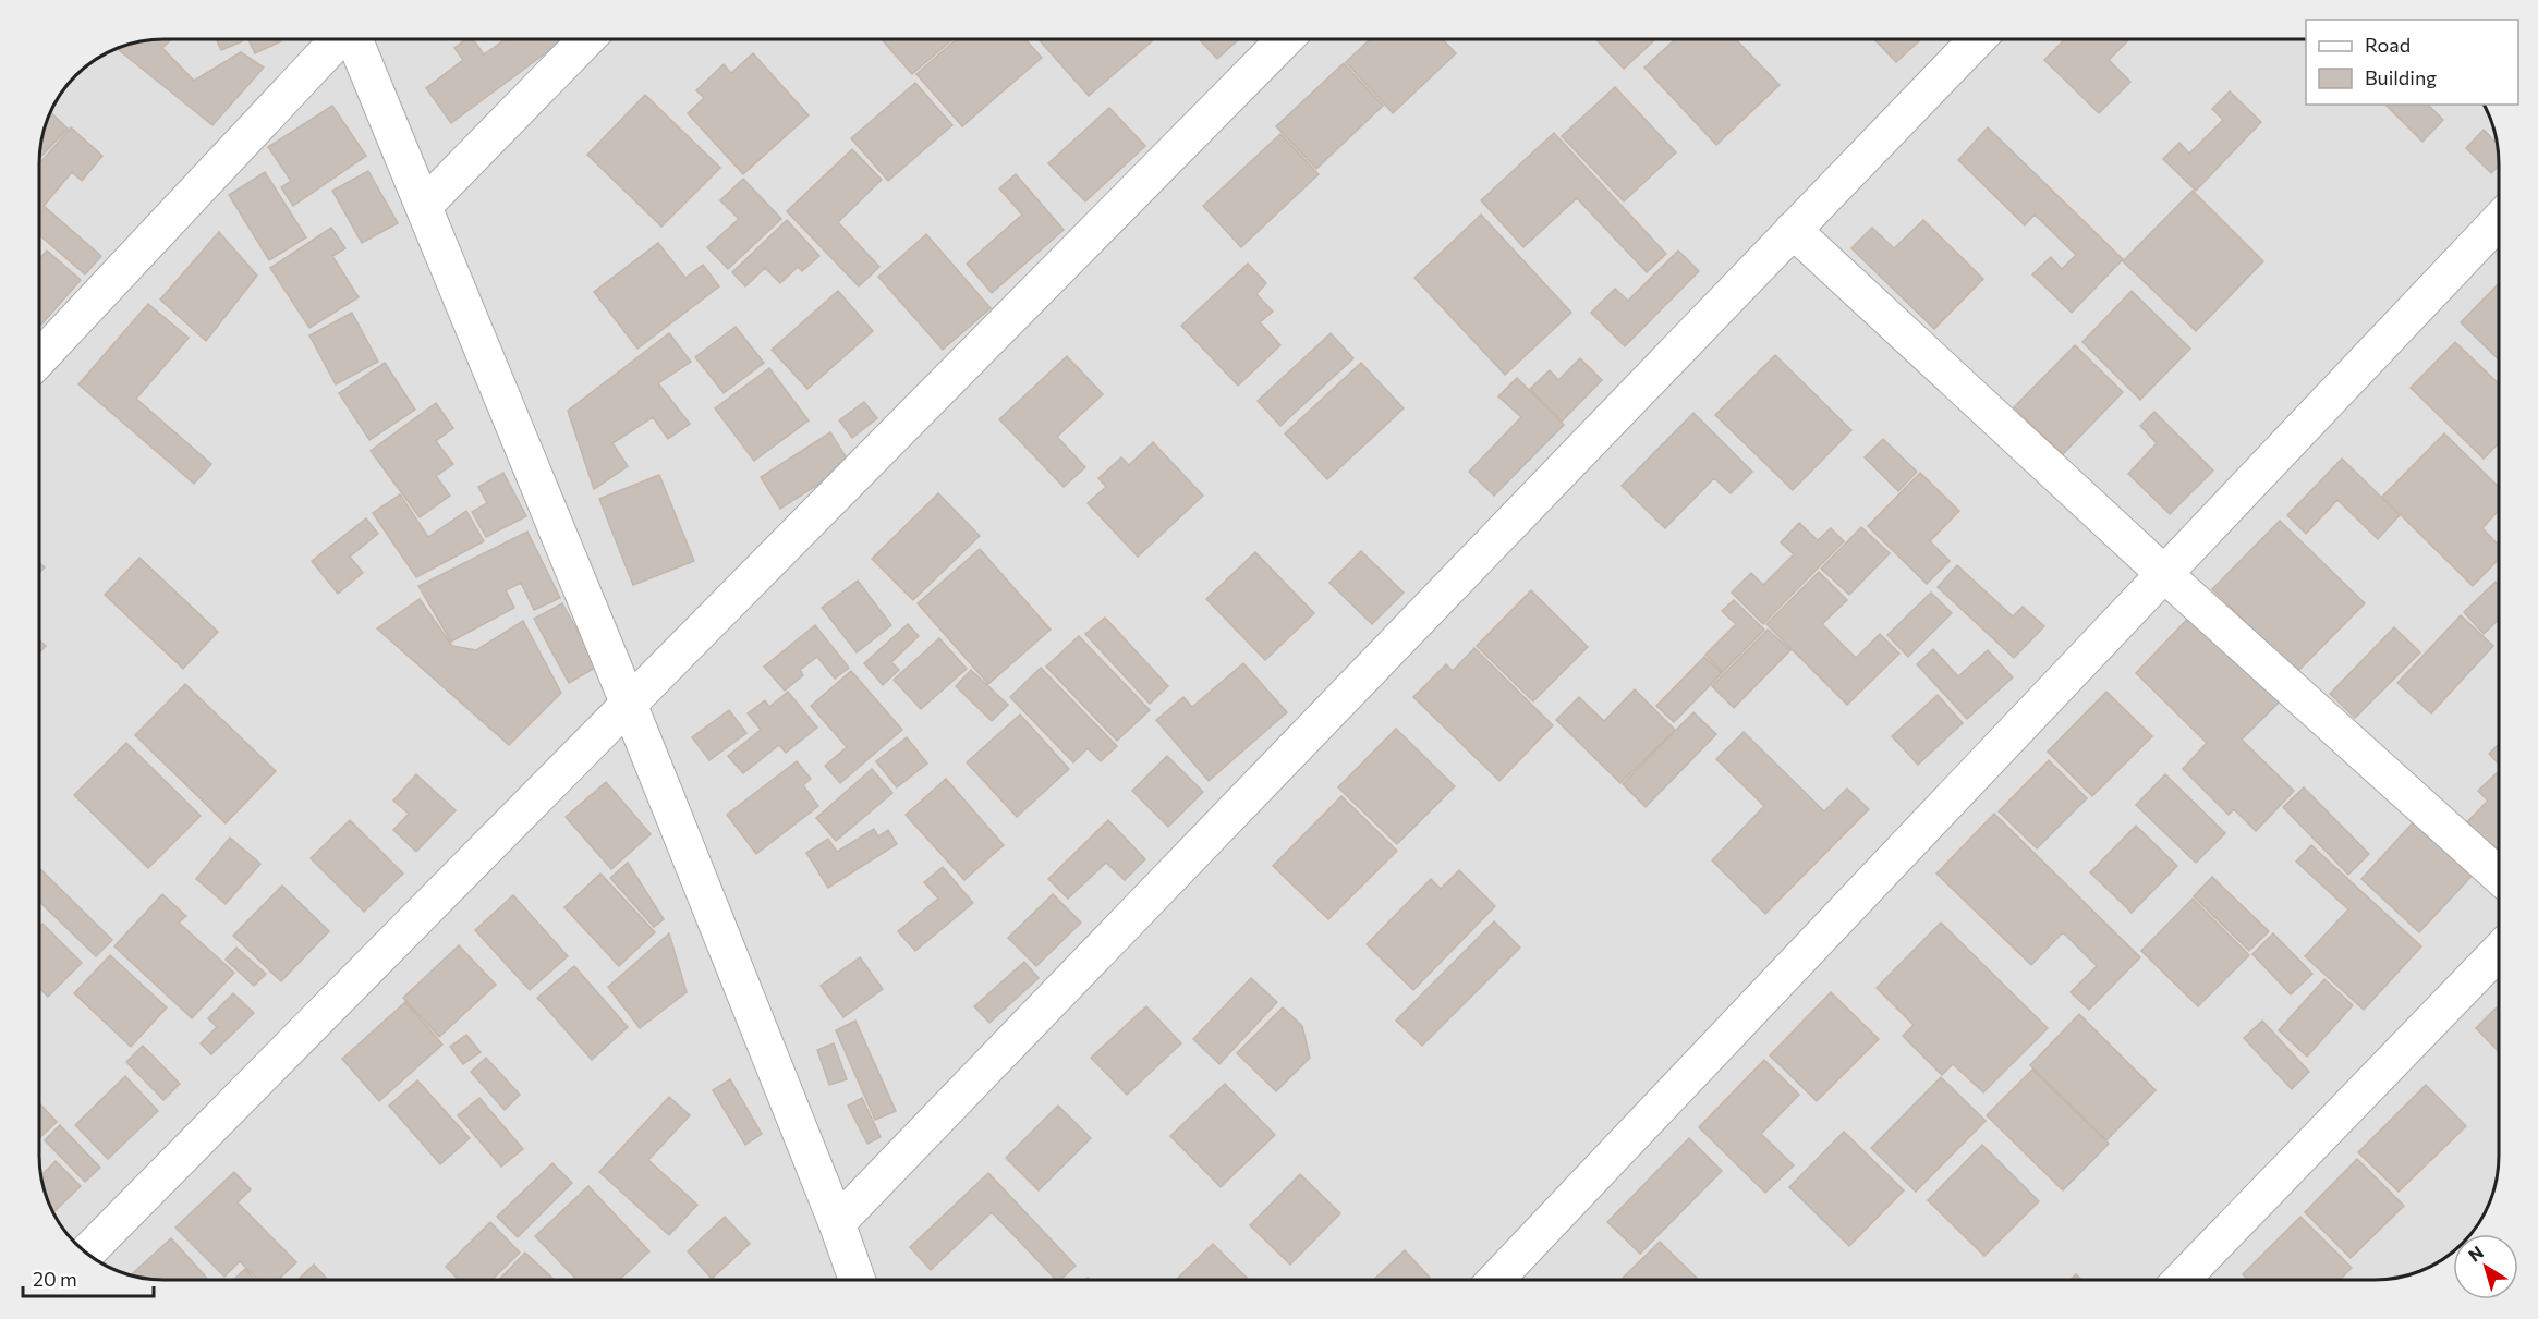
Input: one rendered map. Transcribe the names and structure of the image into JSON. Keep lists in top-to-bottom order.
{
  "legend": ["Road", "Building"],
  "scale_bar": "20 m",
  "north": "top left"
}
